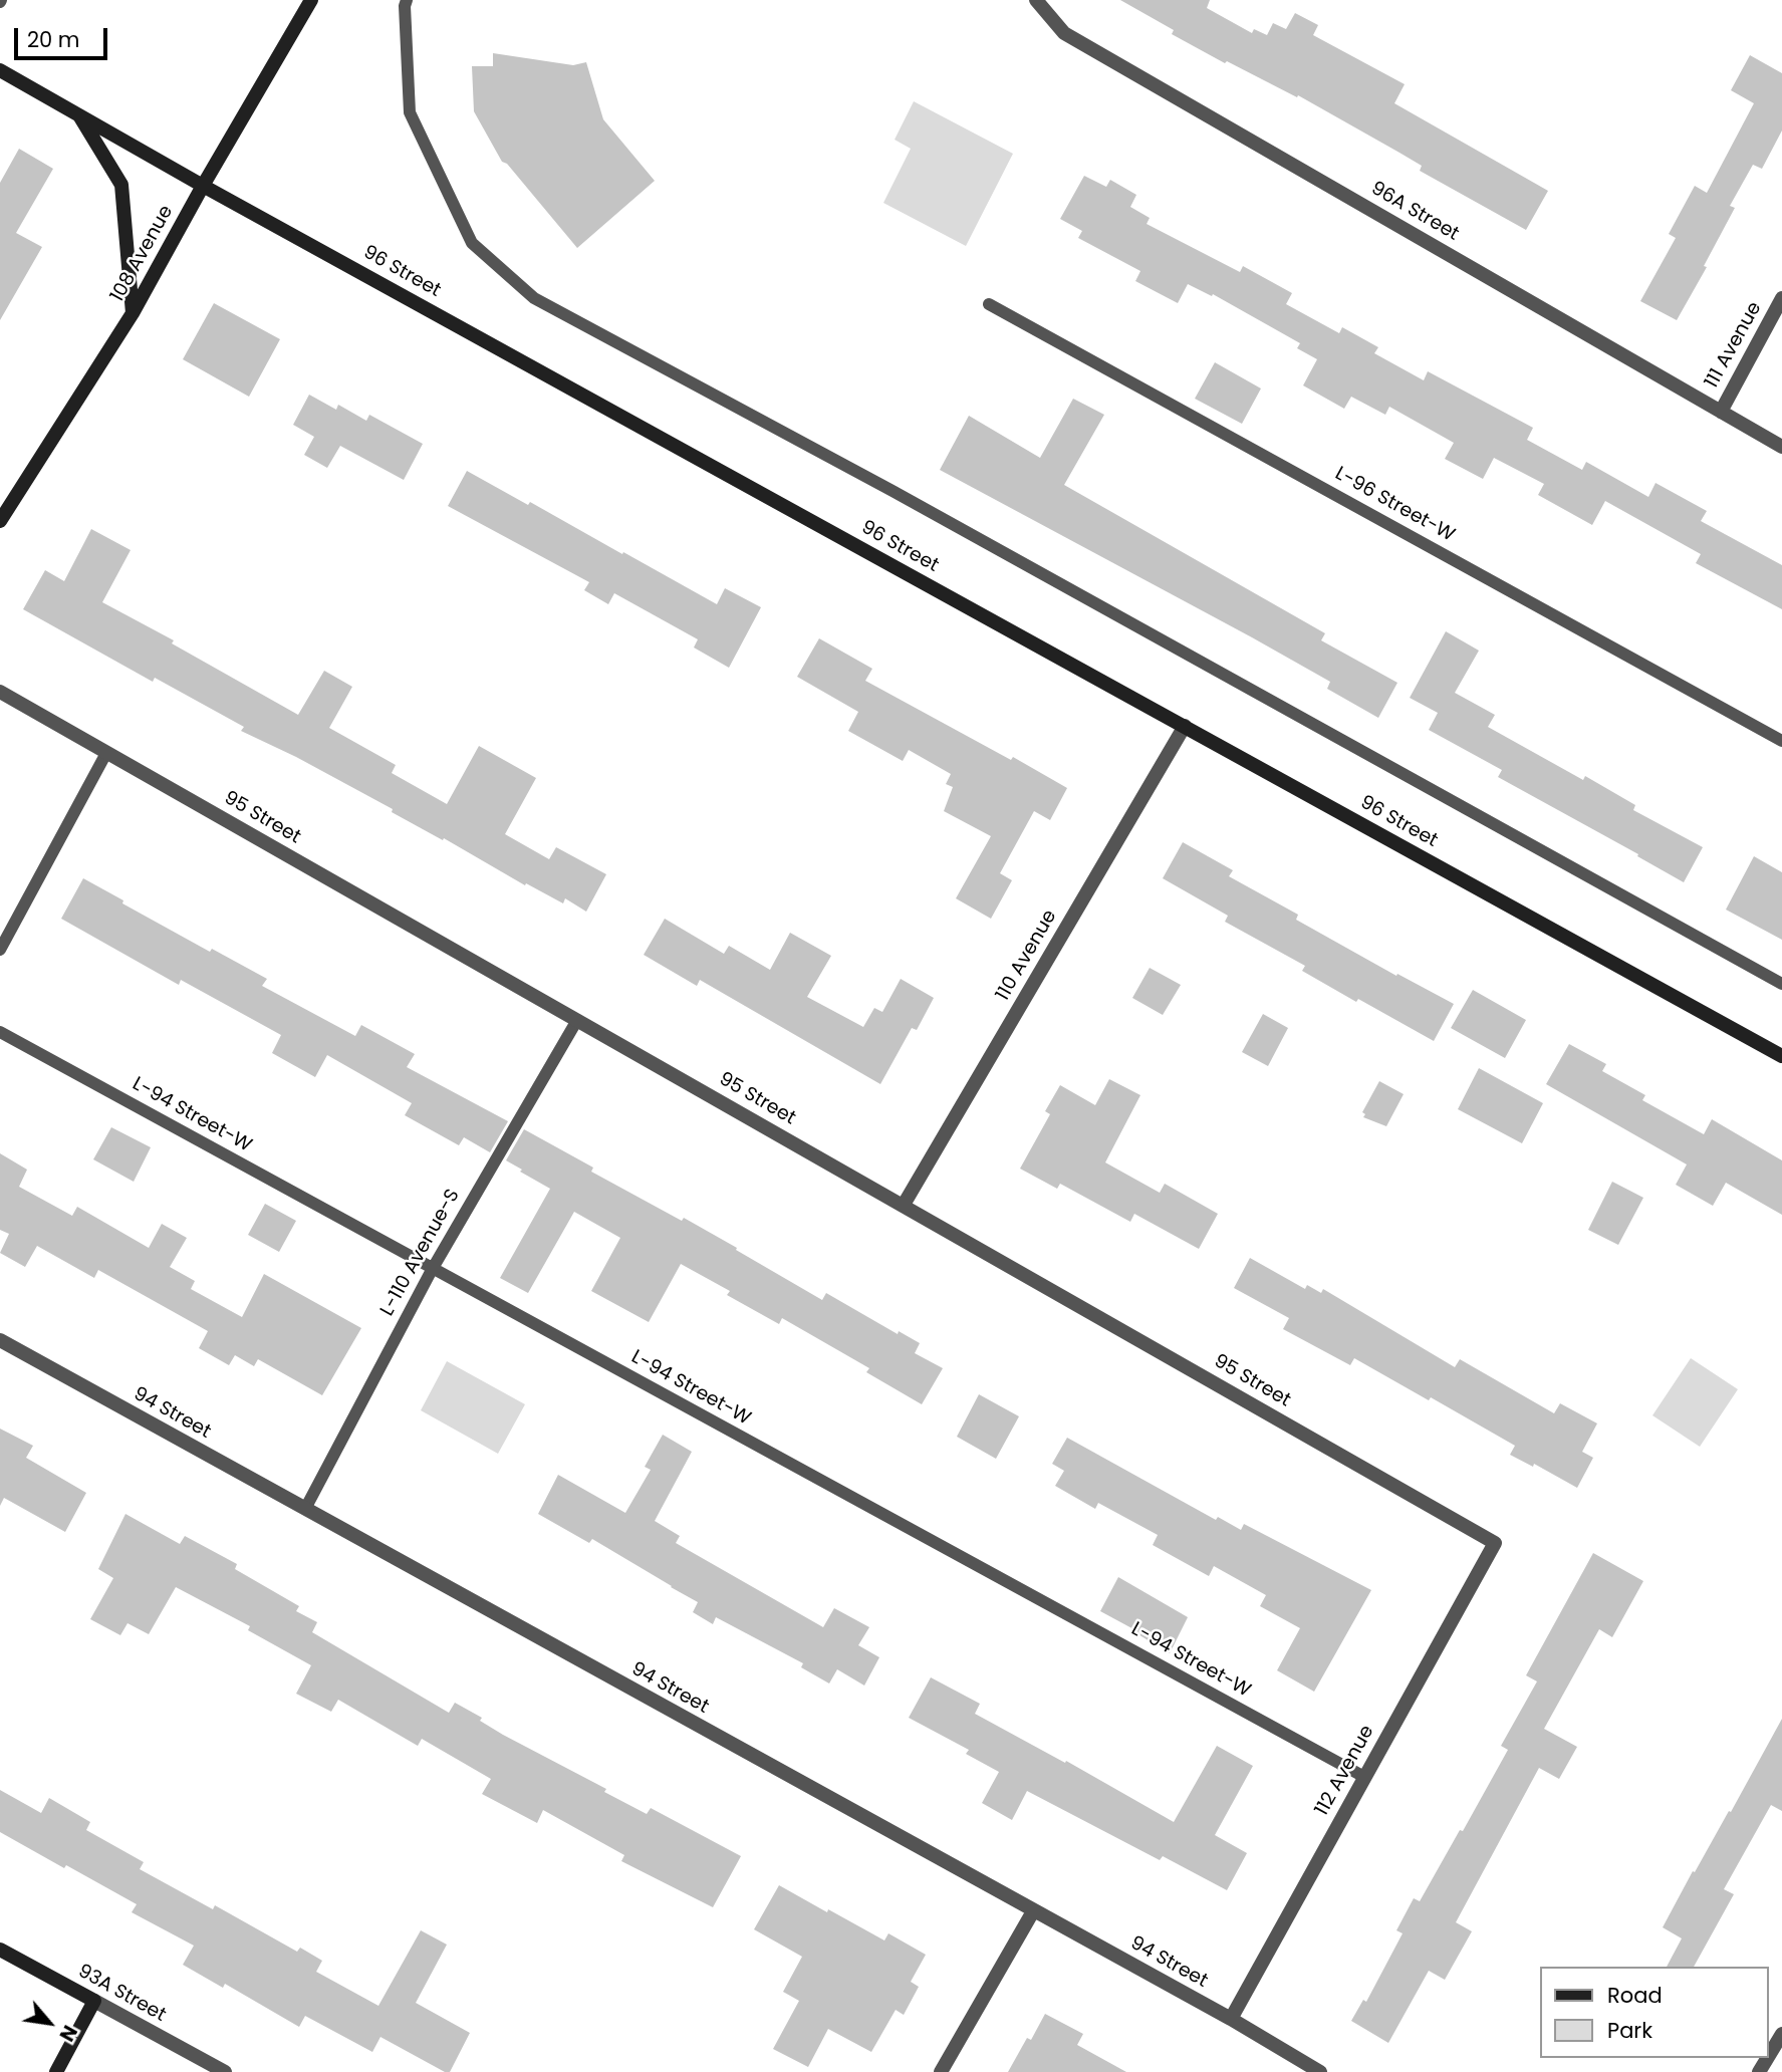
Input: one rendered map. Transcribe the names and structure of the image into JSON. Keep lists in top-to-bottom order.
{
  "streets": {
    "street": [
      "96A Street",
      "108 Avenue",
      "96 Street",
      "111 Avenue",
      "95 Street",
      "110 Avenue",
      "94 Street",
      "112 Avenue",
      "93A Street"
    ],
    "lane": ["L-96 Street-W", "L-94 Street-W", "L-110 Avenue-S"]
  },
  "crossings": [
    ["96A Street", "111 Avenue"],
    ["108 Avenue", "96 Street"],
    ["96 Street", "110 Avenue"],
    ["95 Street", "110 Avenue"],
    ["95 Street", "L-110 Avenue-S"],
    ["95 Street", "112 Avenue"],
    ["L-94 Street-W", "L-110 Avenue-S"],
    ["L-94 Street-W", "112 Avenue"],
    ["L-110 Avenue-S", "94 Street"],
    ["94 Street", "112 Avenue"]
  ],
  "legend": ["Road", "Park"],
  "scale_bar": "20 m",
  "north": "bottom right"
}
